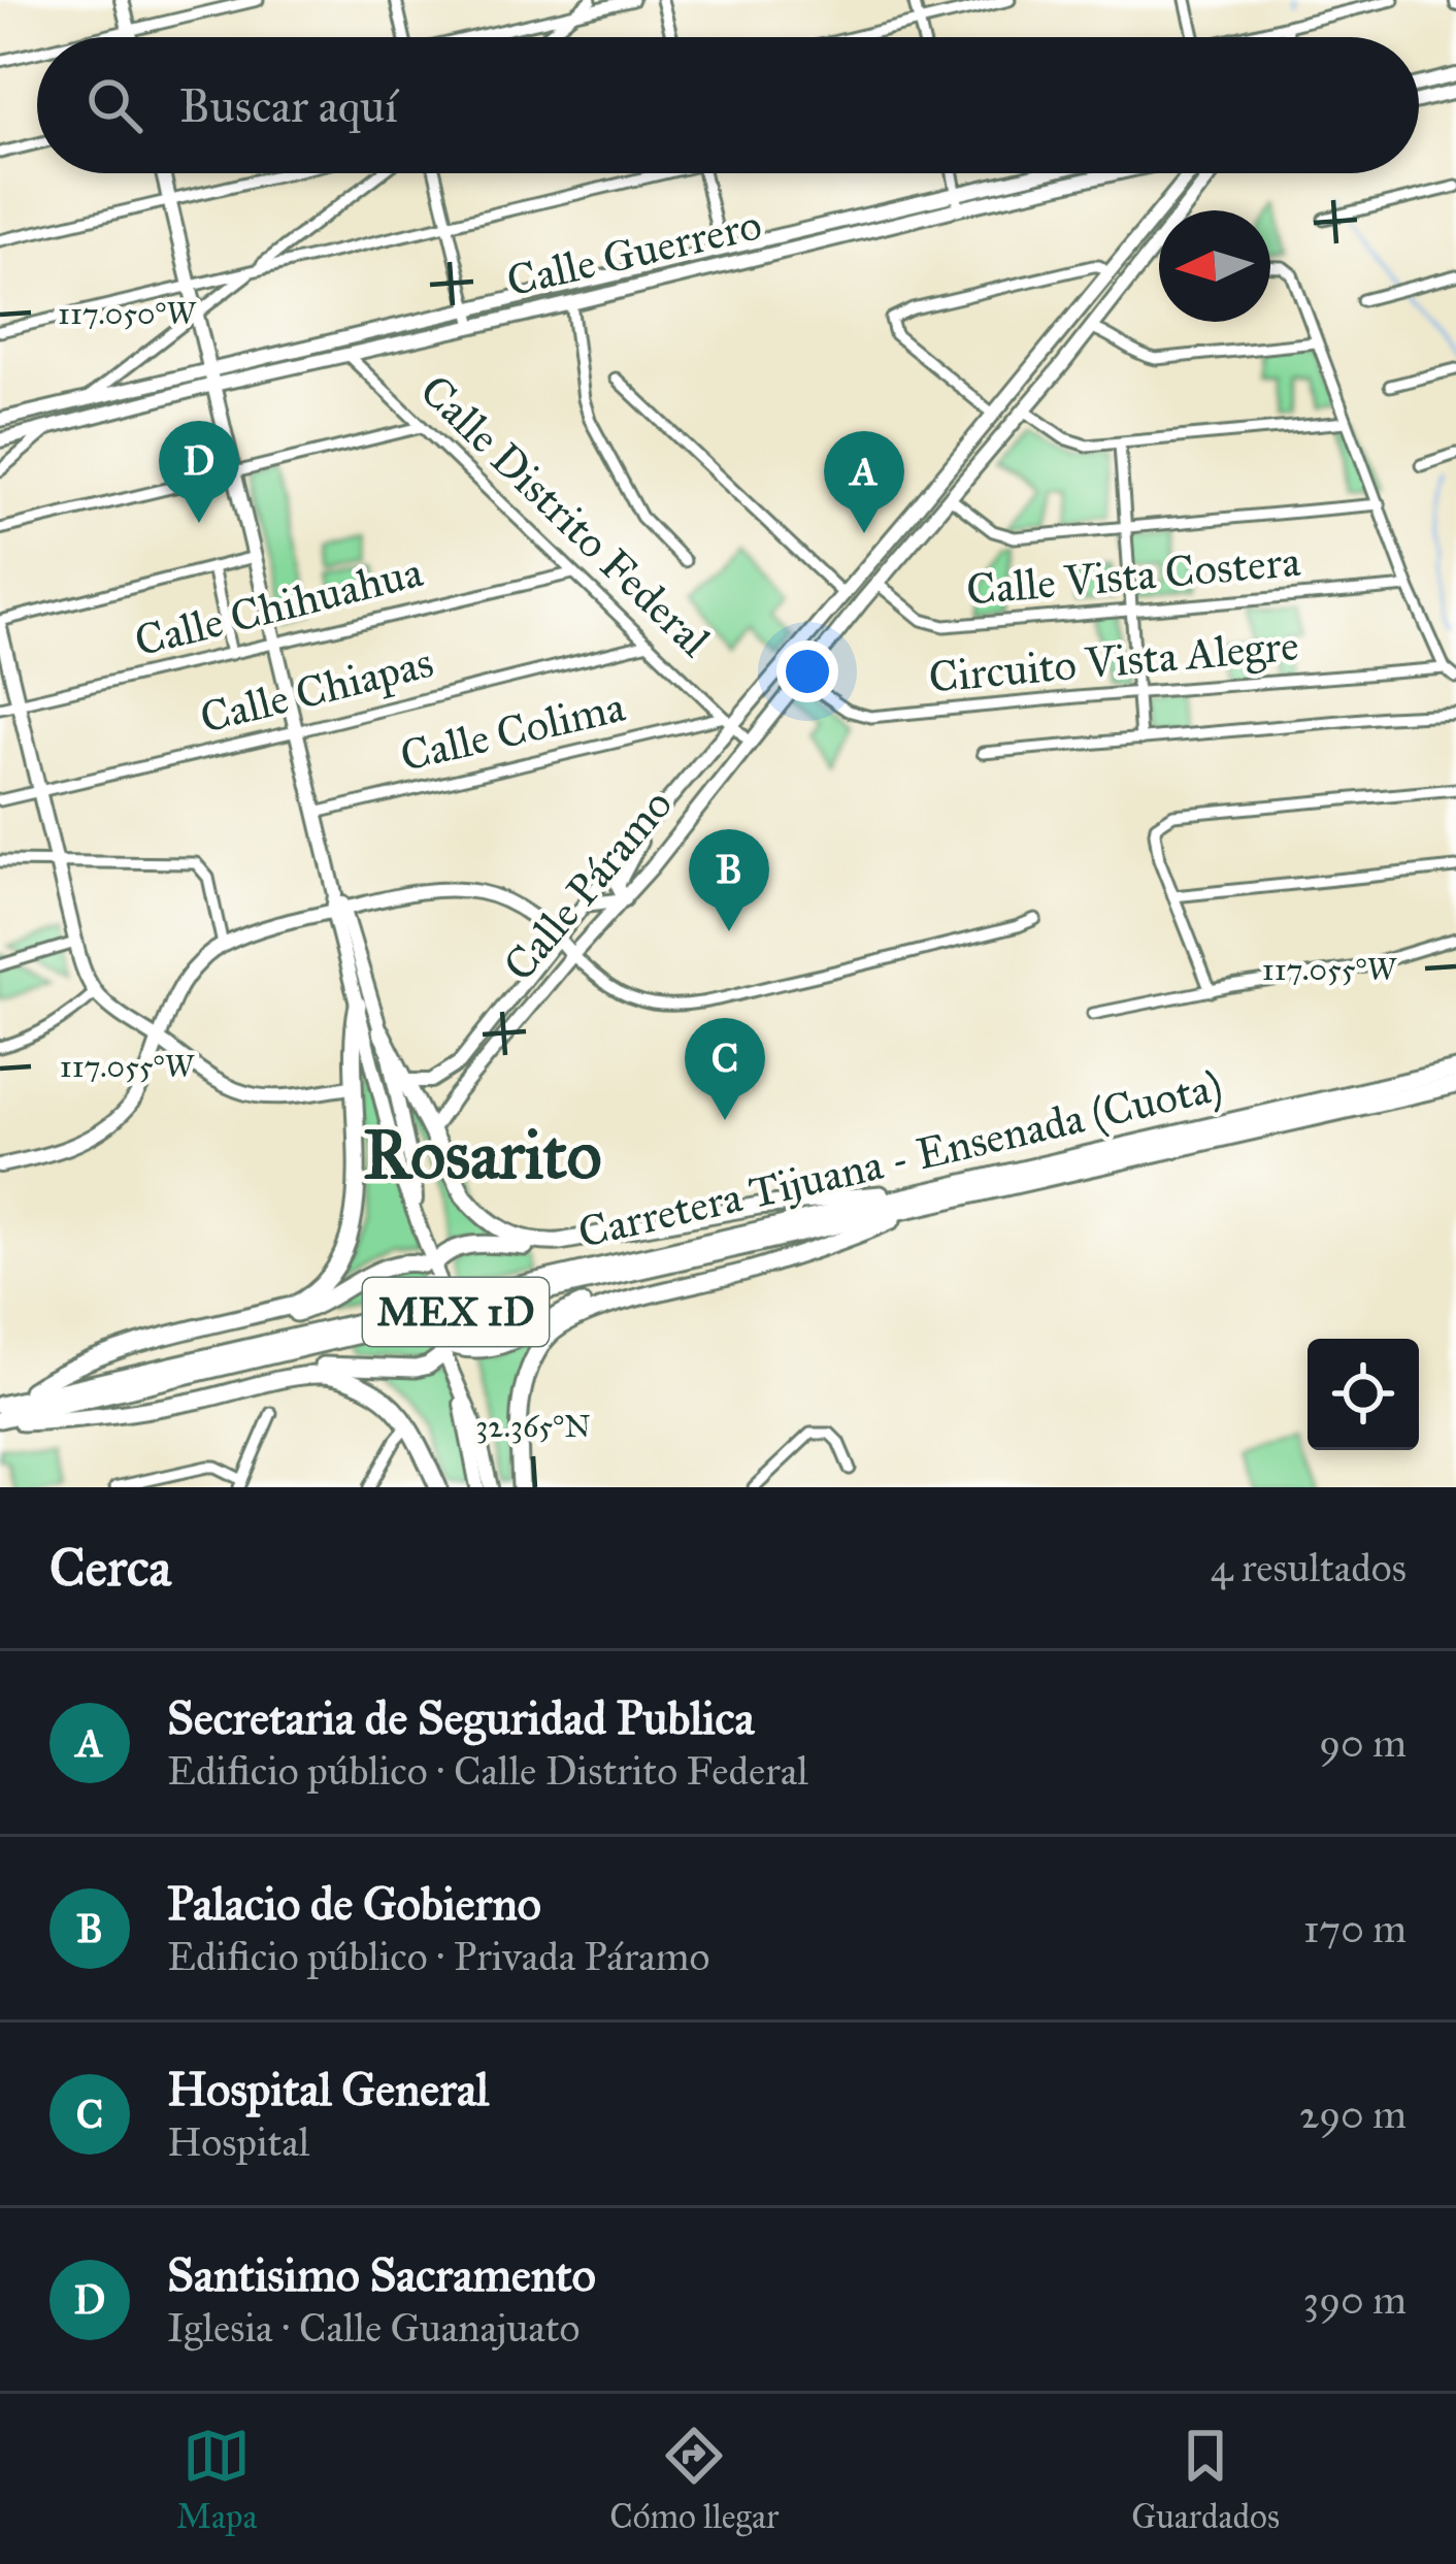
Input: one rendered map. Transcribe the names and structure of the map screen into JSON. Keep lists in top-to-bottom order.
{
  "streets": {
    "highway": ["Carretera Tijuana - Ensenada (Cuota)", "MEX 1D"],
    "main road": ["Calle Guerrero", "Calle Páramo"],
    "street": [
      "Calle Distrito Federal",
      "Calle Vista Costera",
      "Calle Chihuahua",
      "Circuito Vista Alegre",
      "Calle Chiapas",
      "Calle Colima"
    ]
  },
  "crossings": [
    ["Calle Guerrero", "Calle Distrito Federal"],
    ["Calle Distrito Federal", "Calle Chihuahua"],
    ["Calle Distrito Federal", "Calle Chiapas"],
    ["Calle Distrito Federal", "Calle Colima"],
    ["Calle Distrito Federal", "Calle Páramo"],
    ["Calle Colima", "Calle Páramo"]
  ],
  "districts": ["Rosarito"],
  "north": "left",
  "page": {
    "search": "Buscar aquí",
    "pins": [
      "D",
      "A",
      "B",
      "C"
    ],
    "heading": ["Cerca", "4 resultados"],
    "list": [
      {
        "mark": "A",
        "name": "Secretaria de Seguridad Publica",
        "note": "Edificio público · Calle Distrito Federal",
        "value": "90 m"
      },
      {
        "mark": "B",
        "name": "Palacio de Gobierno",
        "note": "Edificio público · Privada Páramo",
        "value": "170 m"
      },
      {
        "mark": "C",
        "name": "Hospital General",
        "note": "Hospital",
        "value": "290 m"
      },
      {
        "mark": "D",
        "name": "Santisimo Sacramento",
        "note": "Iglesia · Calle Guanajuato",
        "value": "390 m"
      }
    ],
    "nav": ["Mapa", "Cómo llegar", "Guardados"]
  },
  "coordinates": ["117.050°W", "117.055°W", "32.365°N"]
}
